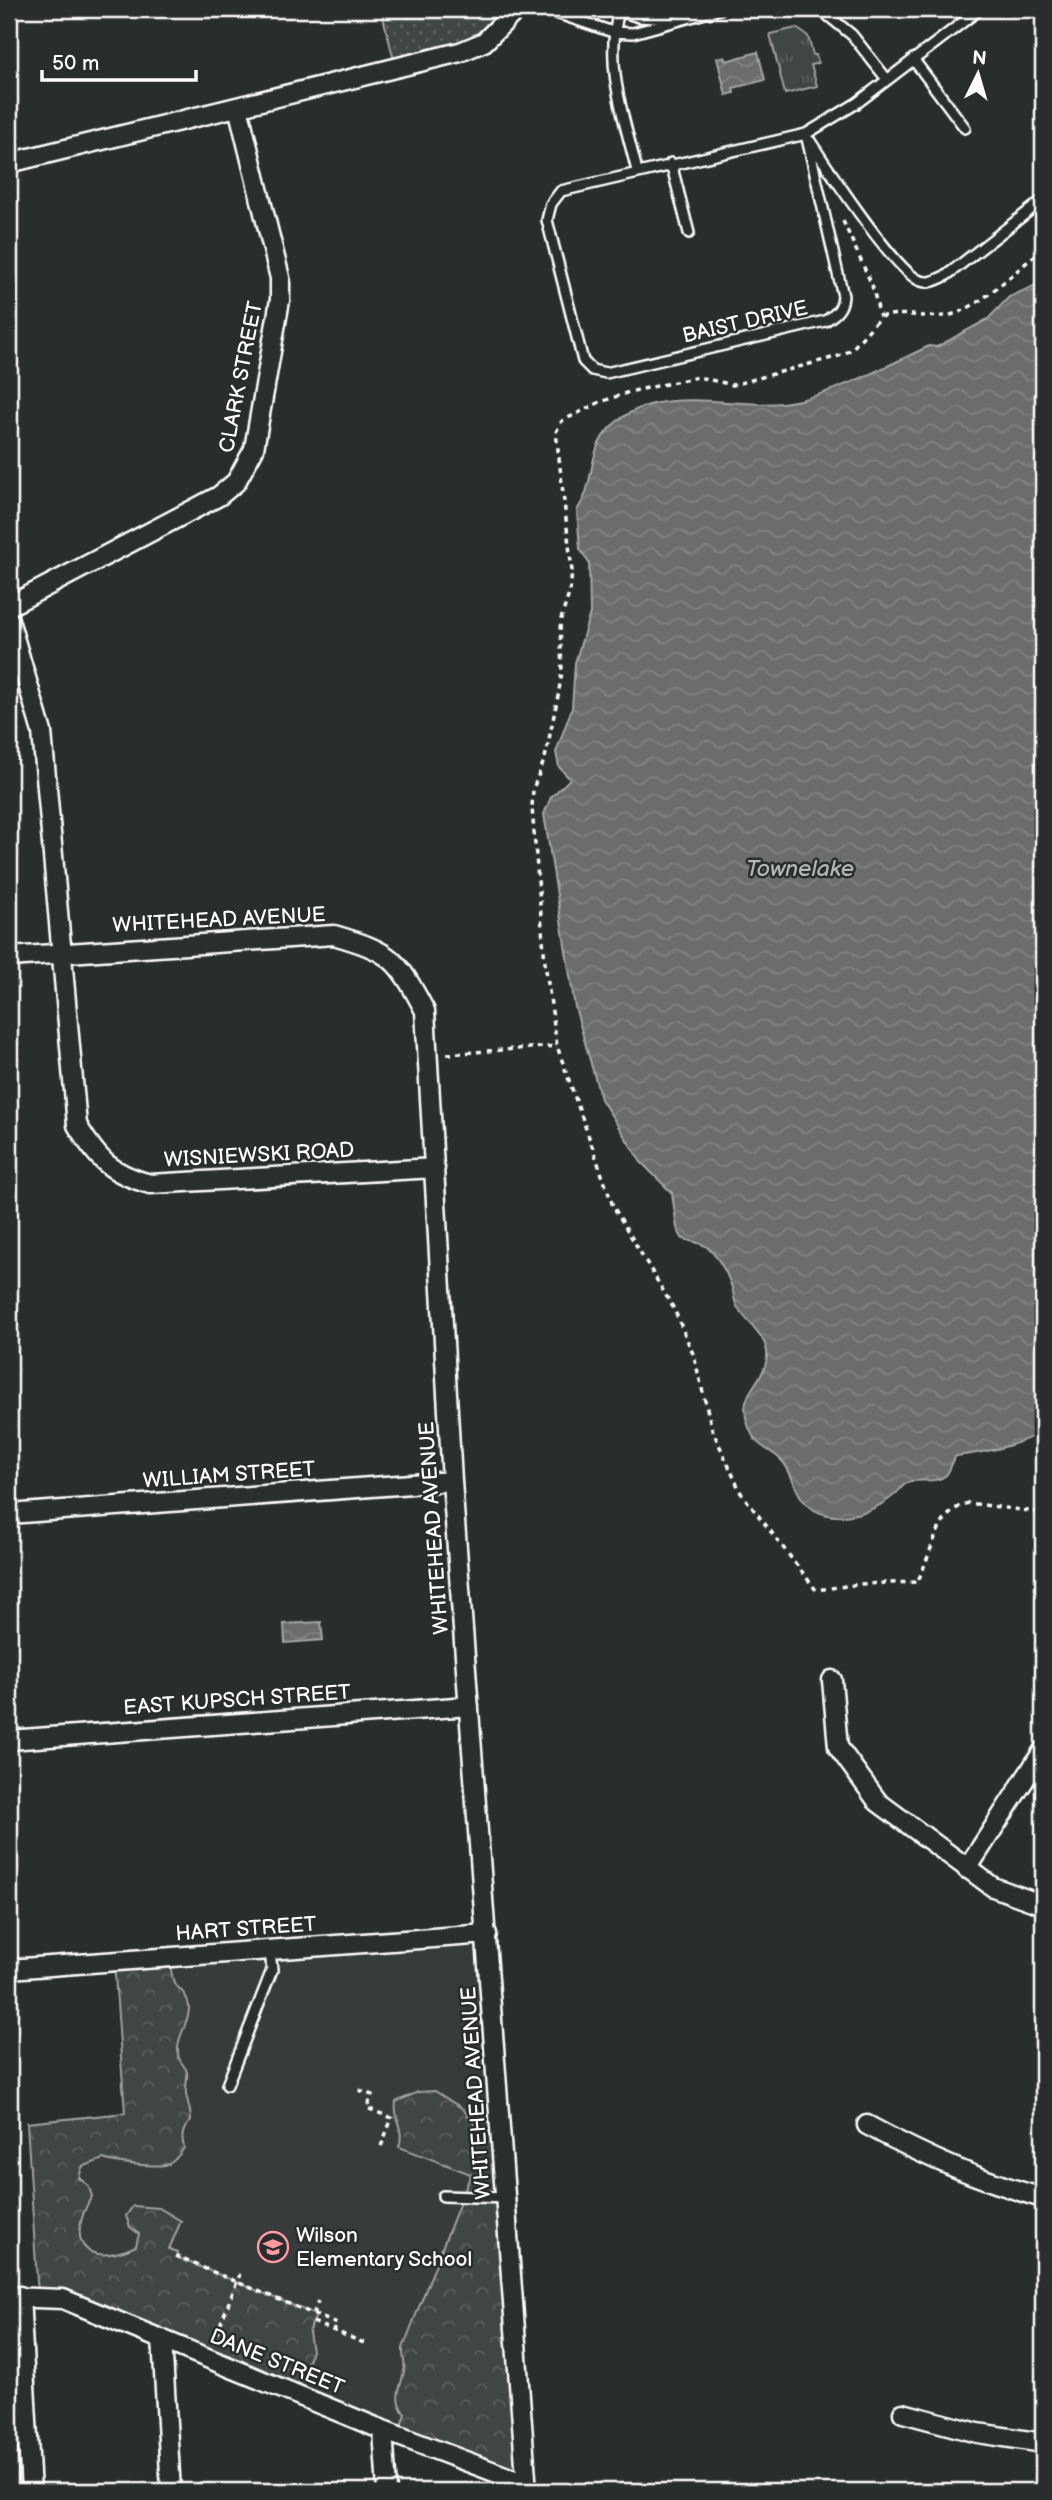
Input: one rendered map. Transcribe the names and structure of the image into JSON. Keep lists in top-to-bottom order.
{
  "streets": {
    "street": [
      "CLARK STREET",
      "WHITEHEAD AVENUE",
      "WISNIEWSKI ROAD",
      "WILLIAM STREET",
      "EAST KUPSCH STREET",
      "HART STREET",
      "DANE STREET"
    ],
    "lane": ["BAIST DRIVE"]
  },
  "crossings": [
    ["WHITEHEAD AVENUE", "WISNIEWSKI ROAD"],
    ["WHITEHEAD AVENUE", "WILLIAM STREET"],
    ["WHITEHEAD AVENUE", "EAST KUPSCH STREET"],
    ["WHITEHEAD AVENUE", "HART STREET"],
    ["WHITEHEAD AVENUE", "DANE STREET"]
  ],
  "water": ["Townelake"],
  "places": {
    "school or university": ["Wilson Elementary School"]
  },
  "scale_bar": "50 m",
  "north": "top"
}
